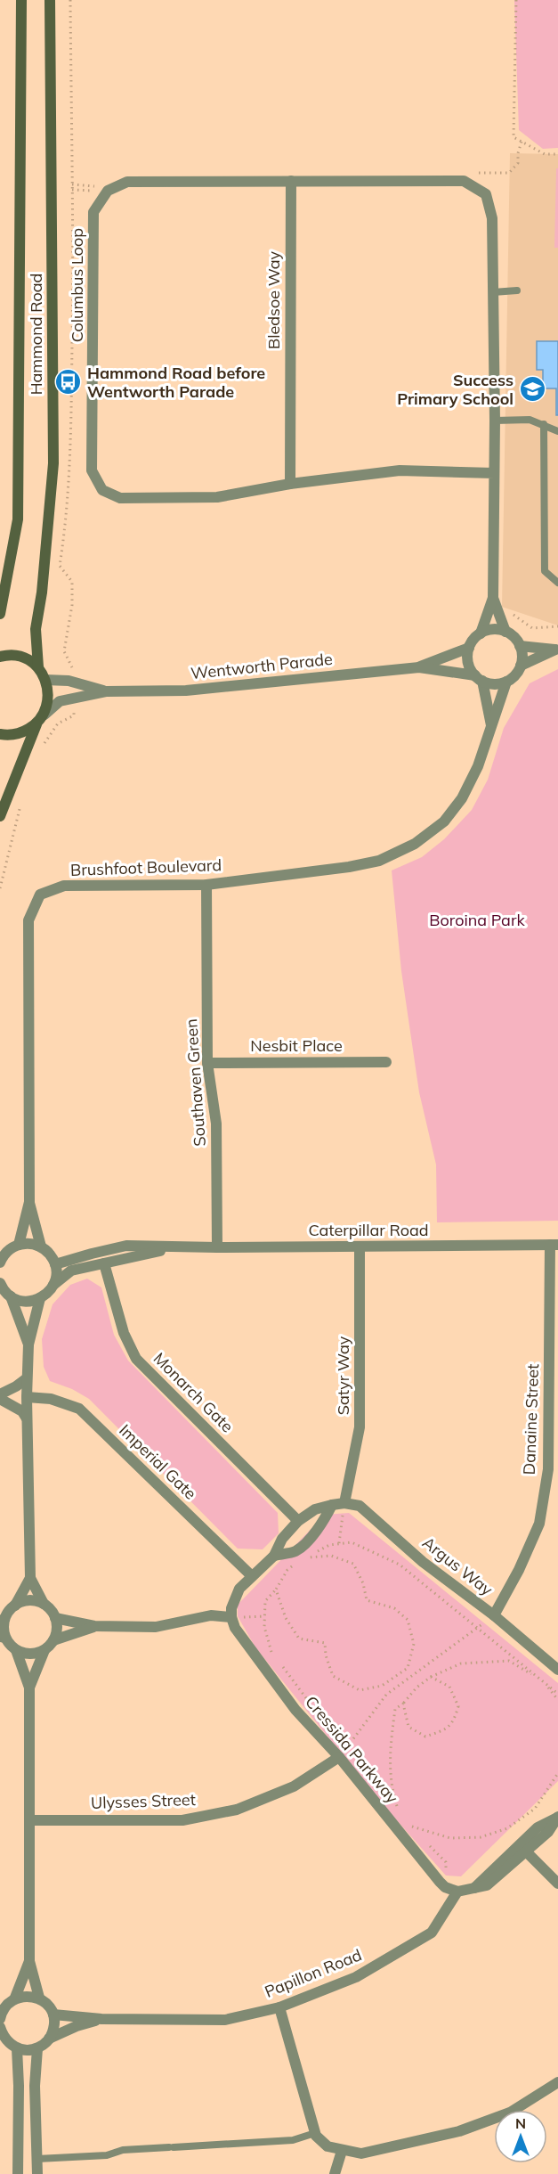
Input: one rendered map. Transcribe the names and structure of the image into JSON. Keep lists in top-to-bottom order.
{
  "streets": {
    "main road": ["Hammond Road"],
    "street": [
      "Columbus Loop",
      "Bledsoe Way",
      "Wentworth Parade",
      "Brushfoot Boulevard",
      "Nesbit Place",
      "Southaven Green",
      "Caterpillar Road",
      "Satyr Way",
      "Monarch Gate",
      "Danaine Street",
      "Imperial Gate",
      "Argus Way",
      "Cressida Parkway",
      "Ulysses Street",
      "Papillon Road"
    ]
  },
  "crossings": [
    ["Columbus Loop", "Bledsoe Way"],
    ["Hammond Road", "Wentworth Parade"],
    ["Wentworth Parade", "Brushfoot Boulevard"],
    ["Brushfoot Boulevard", "Southaven Green"],
    ["Nesbit Place", "Southaven Green"],
    ["Southaven Green", "Caterpillar Road"],
    ["Caterpillar Road", "Satyr Way"],
    ["Caterpillar Road", "Monarch Gate"],
    ["Caterpillar Road", "Danaine Street"],
    ["Satyr Way", "Argus Way"],
    ["Danaine Street", "Argus Way"],
    ["Cressida Parkway", "Ulysses Street"],
    ["Cressida Parkway", "Papillon Road"]
  ],
  "parks": ["Boroina Park"],
  "places": {
    "bus stop": ["Hammond Road before Wentworth Parade"],
    "school or university": ["Success Primary School"]
  },
  "north": "top"
}
